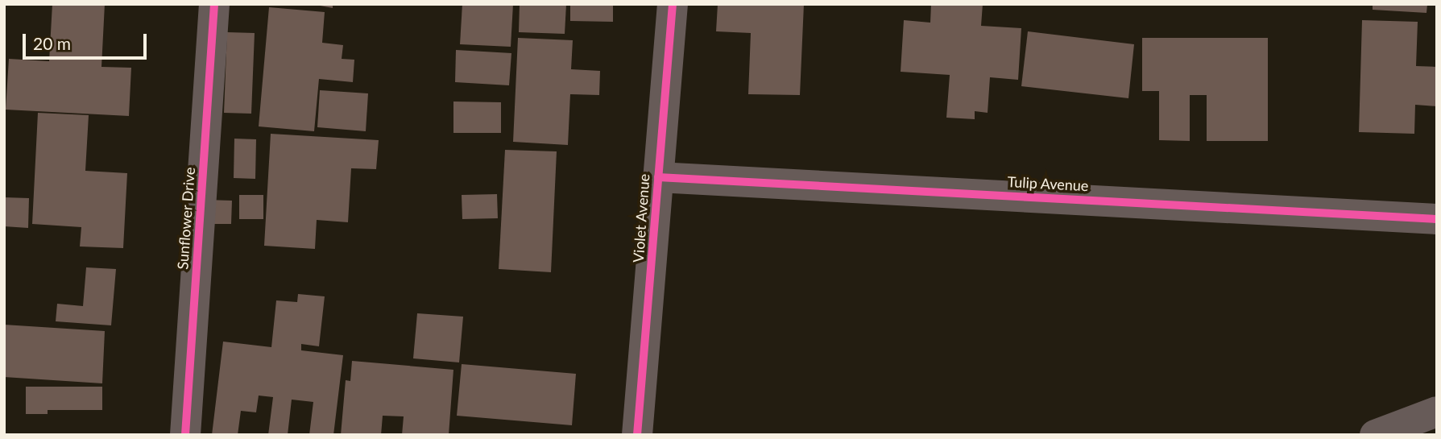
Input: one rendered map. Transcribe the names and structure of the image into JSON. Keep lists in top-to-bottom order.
{
  "streets": {
    "street": ["Tulip Avenue", "Sunflower Drive", "Violet Avenue"]
  },
  "crossings": [
    ["Tulip Avenue", "Violet Avenue"]
  ],
  "scale_bar": "20 m"
}
